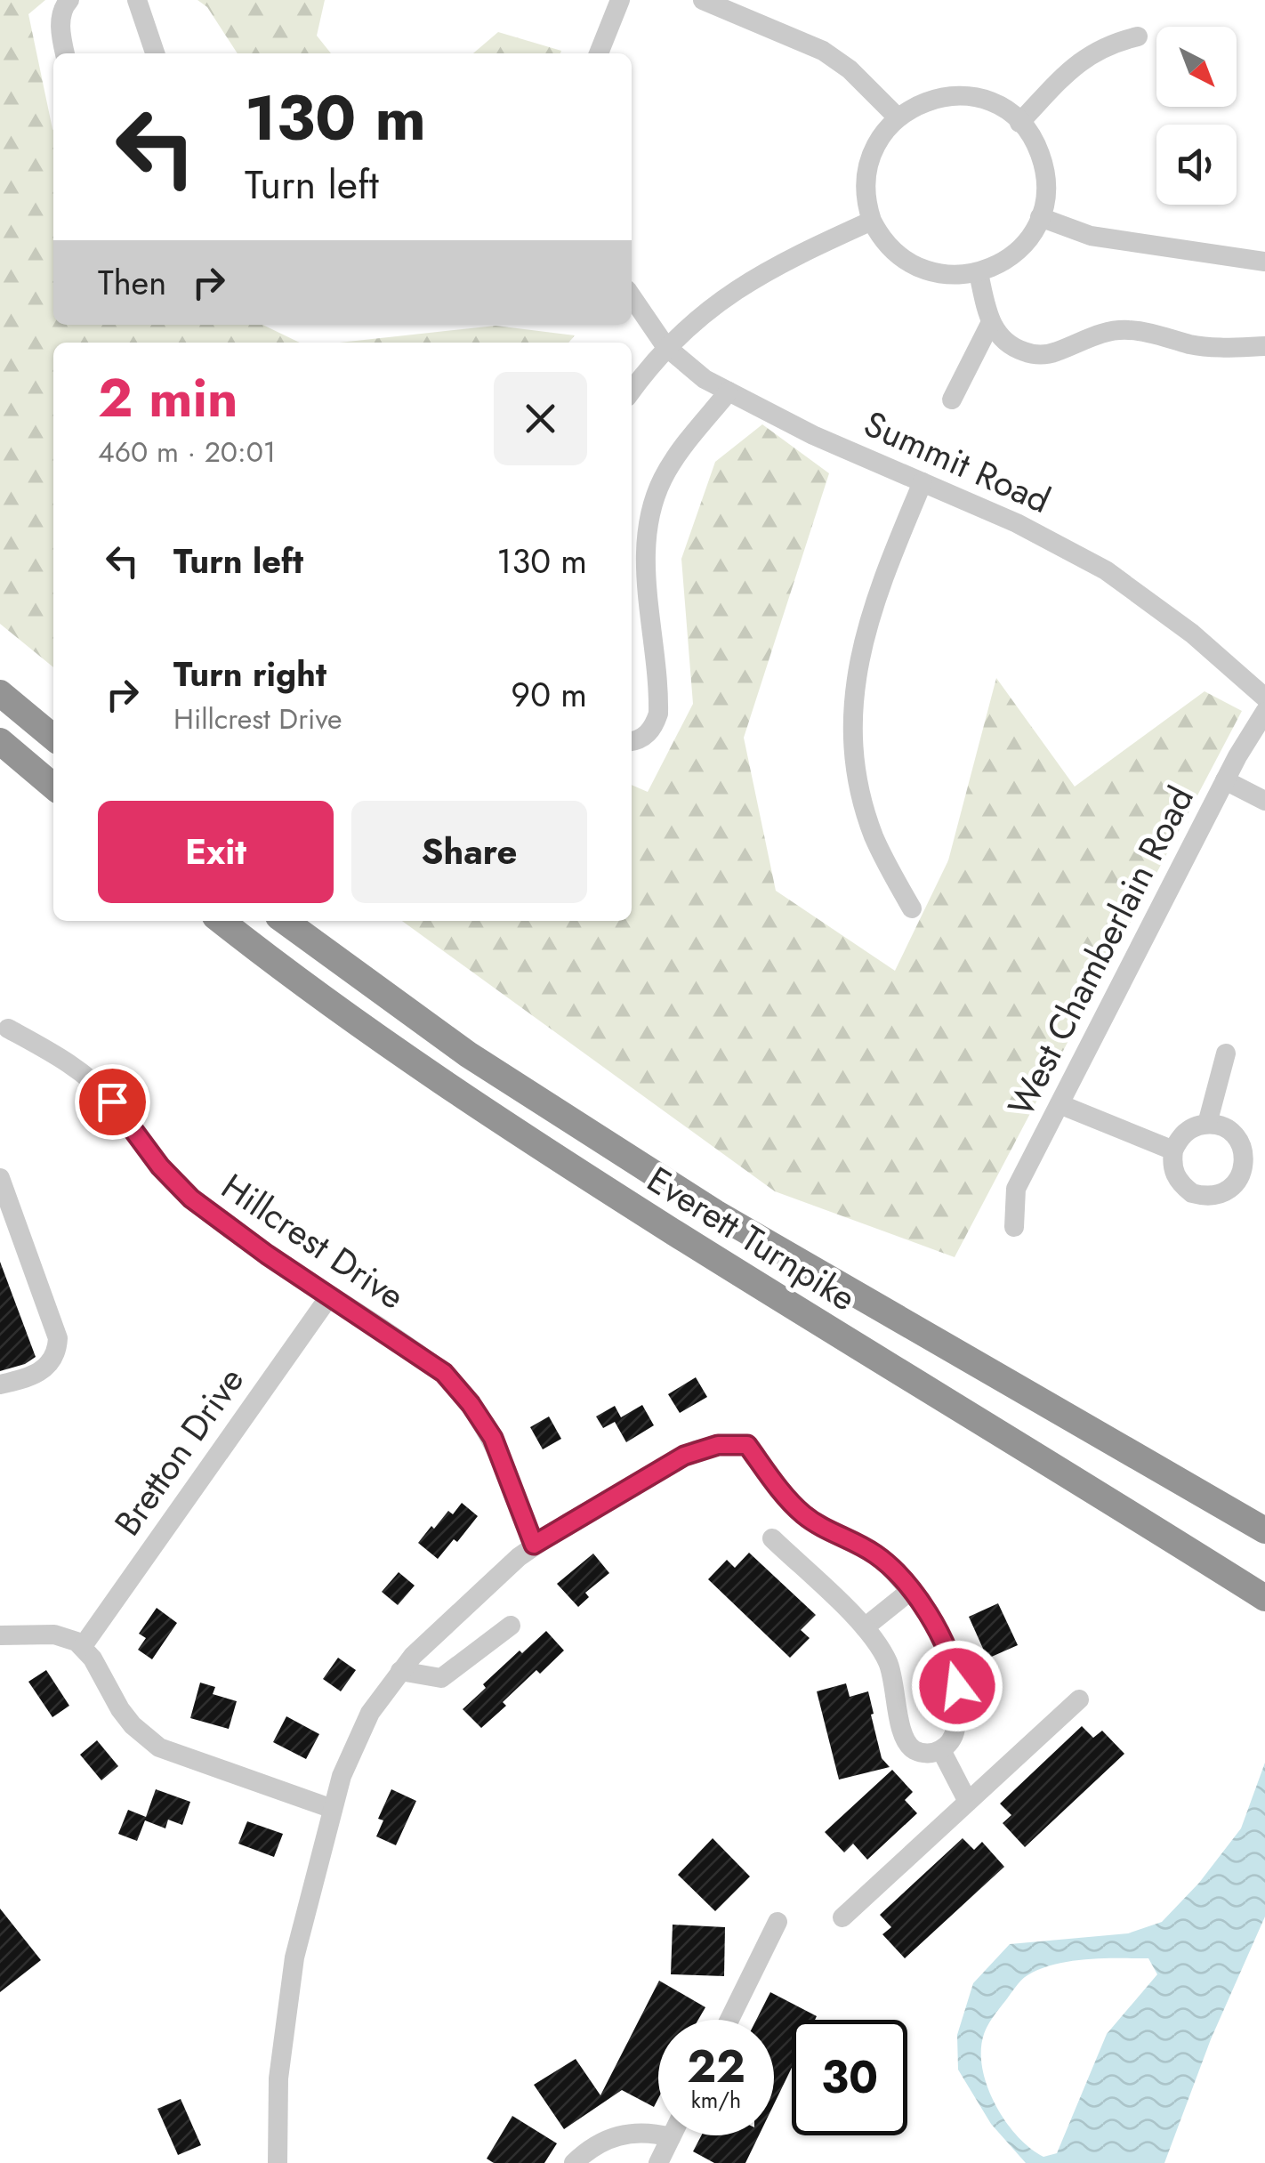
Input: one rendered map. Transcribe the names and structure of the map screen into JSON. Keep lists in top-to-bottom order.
{
  "streets": {
    "highway": ["Everett Turnpike"],
    "street": [
      "Summit Road",
      "West Chamberlain Road",
      "Hillcrest Drive",
      "Bretton Drive"
    ]
  },
  "crossings": [
    ["Hillcrest Drive", "Bretton Drive"]
  ],
  "north": "bottom right",
  "page": {
    "turn": ["130 m", "Turn left"],
    "then": "Then",
    "heading": ["2 min", "460 m · 20:01"],
    "list": [
      {
        "name": "Turn left",
        "value": "130 m"
      },
      {
        "name": "Turn right",
        "note": "Hillcrest Drive",
        "value": "90 m"
      }
    ],
    "buttons": ["Exit", "Share"],
    "speed": "22 km/h",
    "limit": "30"
  }
}
